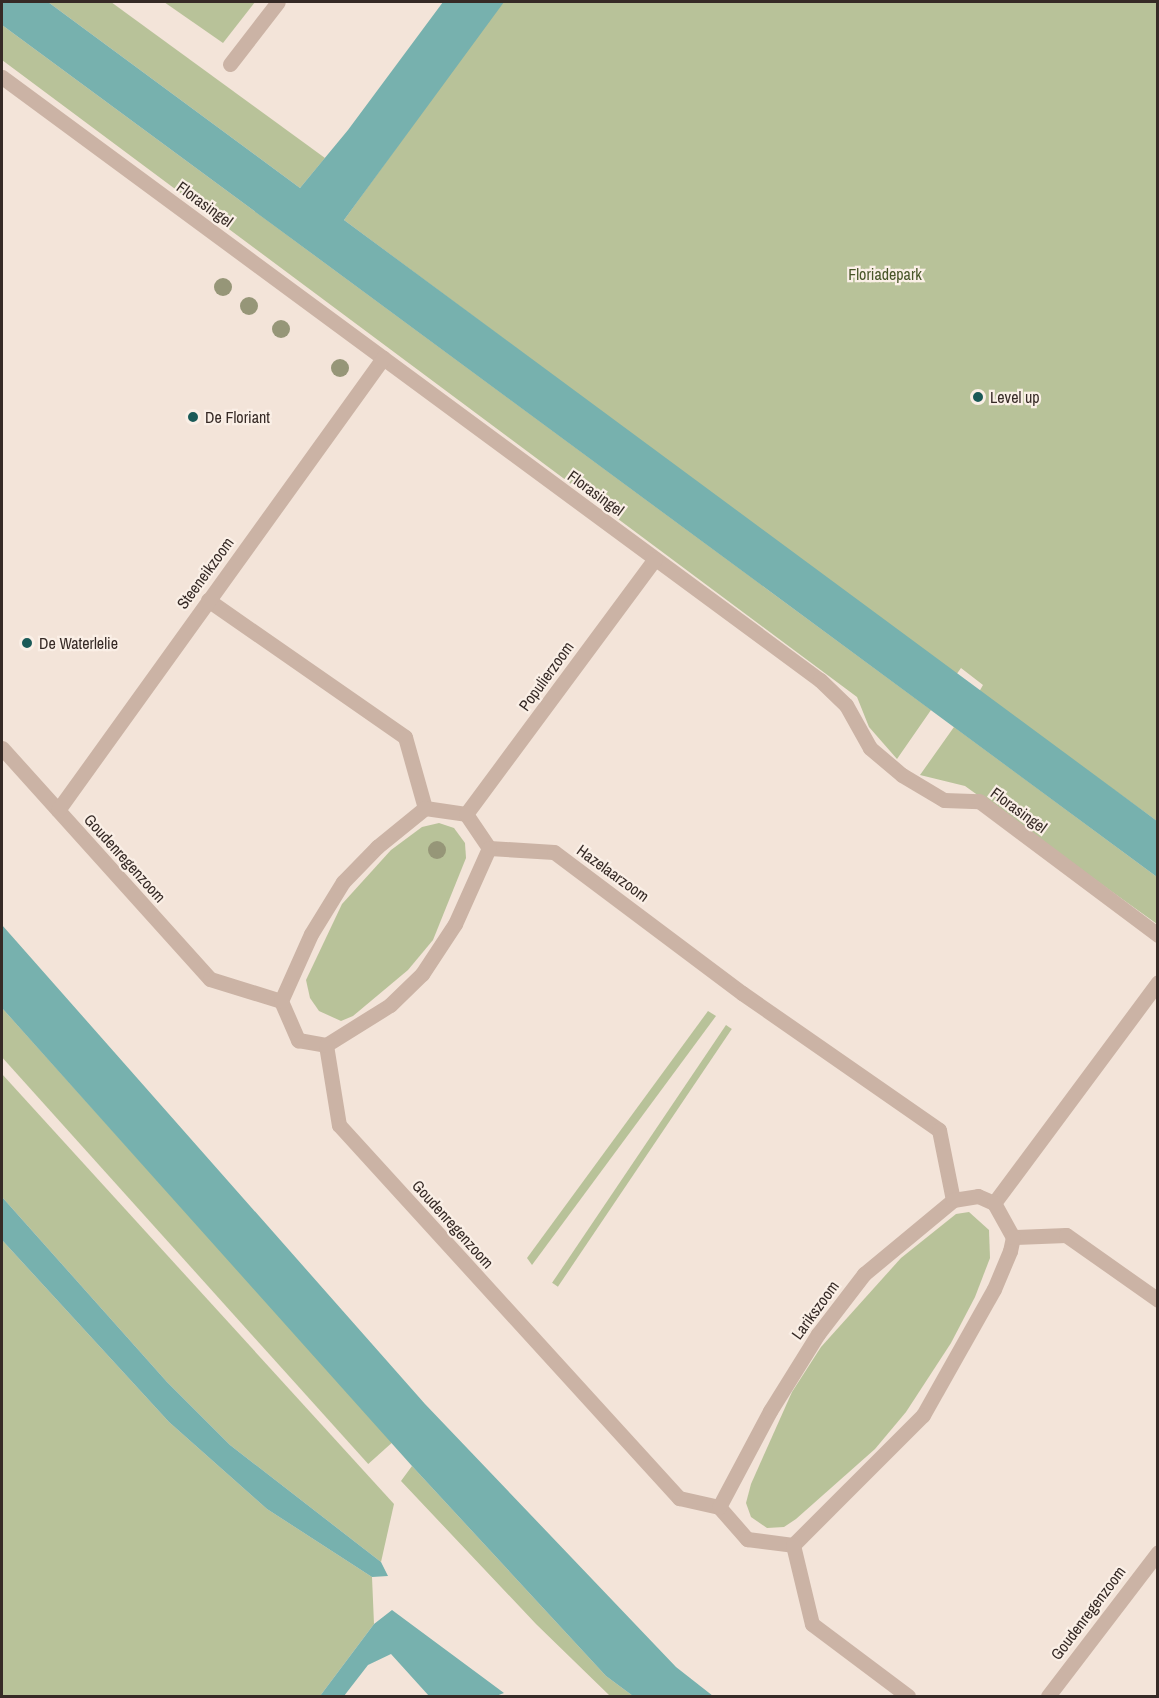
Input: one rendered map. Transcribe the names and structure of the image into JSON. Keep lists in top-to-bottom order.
{
  "streets": {
    "street": [
      "Florasingel",
      "Steeneikzoom",
      "Populierzoom",
      "Goudenregenzoom",
      "Hazelaarzoom",
      "Larikszoom"
    ]
  },
  "crossings": [
    ["Florasingel", "Steeneikzoom"],
    ["Florasingel", "Populierzoom"],
    ["Steeneikzoom", "Goudenregenzoom"],
    ["Goudenregenzoom", "Larikszoom"],
    ["Hazelaarzoom", "Larikszoom"]
  ],
  "parks": ["Floriadepark"],
  "places": ["Level up", "De Floriant", "De Waterlelie"]
}
